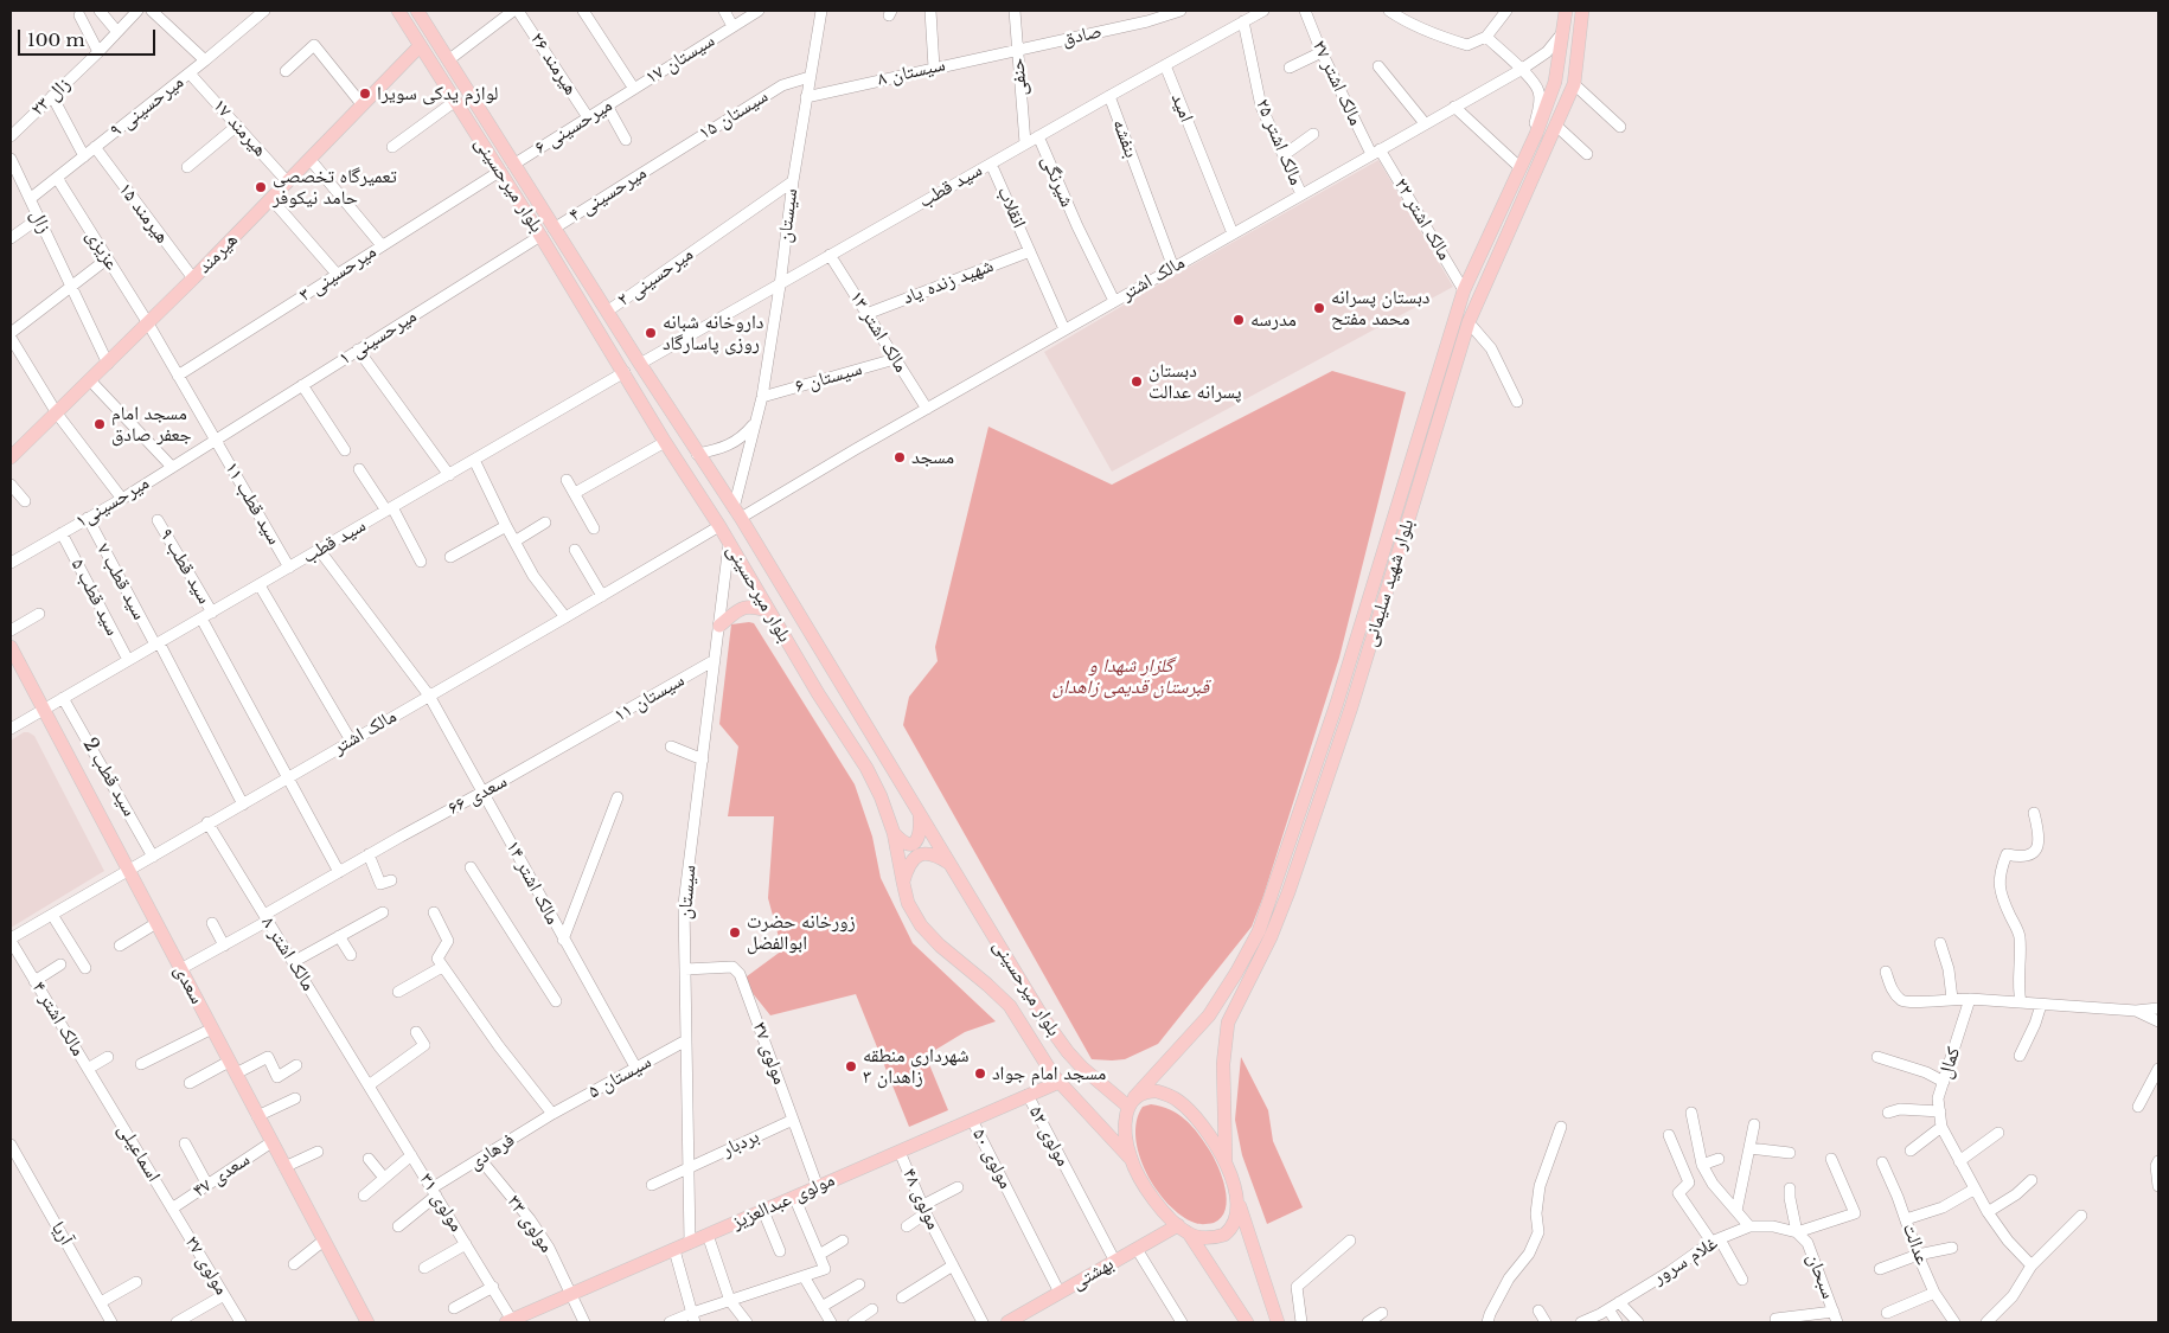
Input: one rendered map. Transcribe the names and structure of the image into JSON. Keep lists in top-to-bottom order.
{
  "streets": {
    "main road": [
      "بلوار میرحسینی",
      "هیرمند",
      "بلوار شهید سلیمانی",
      "سعدی",
      "مولوی عبدالعزیز",
      "بهشتی"
    ],
    "street": [
      "صادق",
      "سیستان ۱۷",
      "هیرمند ۲۶",
      "سیستان ۸",
      "حنفی",
      "مالک اشتر ۲۷",
      "زال ۲۳",
      "میرحسینی ۹",
      "امید",
      "سیستان ۱۵",
      "میرحسینی ۶",
      "هیرمند ۱۷",
      "بنفشه",
      "مالک اشتر ۲۵",
      "شیرنگی",
      "سید قطب",
      "میرحسینی ۴",
      "انقلاب",
      "هیرمند ۱۵",
      "سیستان",
      "مالک اشتر ۲۲",
      "زال",
      "عزیزی",
      "میرحسینی ۳",
      "میرحسینی ۲",
      "مالک اشتر",
      "شهید زنده یاد",
      "مالک اشتر ۱۳",
      "میرحسینی ۱",
      "سیستان ۶",
      "میرحسینی۱",
      "سید قطب ۱۱",
      "سید قطب ۹",
      "سید قطب ۷",
      "سید قطب ۵",
      "سیستان ۱۱",
      "سید قطب 2",
      "سعدی ۶۶",
      "مالک اشتر ۱۴",
      "مالک اشتر ۸",
      "مالک اشتر ۴",
      "مولوی ۳۷",
      "کمال",
      "سیستان ۵",
      "مولوی ۵۲",
      "بردبار",
      "فرهادی",
      "اسماعیلی",
      "مولوی ۵۰",
      "سعدی ۴۷",
      "مولوی ۴۸",
      "مولوی ۳۱",
      "مولوی ۳۳",
      "آریا",
      "عدالت",
      "غلام سرور",
      "مولوی ۲۷",
      "سبحان"
    ]
  },
  "crossings": [
    ["صادق", "سیستان ۸"],
    ["صادق", "حنفی"],
    ["سیستان ۱۷", "میرحسینی ۶"],
    ["هیرمند ۲۶", "میرحسینی ۶"],
    ["سیستان ۸", "حنفی"],
    ["سیستان ۸", "سیستان"],
    ["حنفی", "سید قطب"],
    ["مالک اشتر ۲۷", "مالک اشتر ۲۲"],
    ["مالک اشتر ۲۷", "مالک اشتر"],
    ["میرحسینی ۹", "هیرمند ۱۷"],
    ["میرحسینی ۹", "هیرمند ۱۵"],
    ["میرحسینی ۹", "زال"],
    ["میرحسینی ۹", "عزیزی"],
    ["امید", "سید قطب"],
    ["امید", "مالک اشتر"],
    ["سیستان ۱۵", "میرحسینی ۴"],
    ["سیستان ۱۵", "سیستان"],
    ["میرحسینی ۶", "بلوار میرحسینی"],
    ["هیرمند ۱۷", "هیرمند"],
    ["بنفشه", "سید قطب"],
    ["بنفشه", "مالک اشتر"],
    ["مالک اشتر ۲۵", "سید قطب"],
    ["مالک اشتر ۲۵", "مالک اشتر"],
    ["شیرنگی", "سید قطب"],
    ["شیرنگی", "مالک اشتر"],
    ["بلوار میرحسینی", "سید قطب"],
    ["بلوار میرحسینی", "میرحسینی ۴"],
    ["بلوار میرحسینی", "سیستان"],
    ["بلوار میرحسینی", "هیرمند"],
    ["بلوار میرحسینی", "میرحسینی ۳"],
    ["بلوار میرحسینی", "میرحسینی ۲"],
    ["بلوار میرحسینی", "مالک اشتر"],
    ["بلوار میرحسینی", "میرحسینی ۱"],
    ["بلوار میرحسینی", "بلوار شهید سلیمانی"],
    ["بلوار میرحسینی", "مولوی عبدالعزیز"],
    ["سید قطب", "انقلاب"],
    ["سید قطب", "سیستان"],
    ["سید قطب", "مالک اشتر ۱۳"],
    ["سید قطب", "سید قطب ۱۱"],
    ["سید قطب", "سید قطب ۹"],
    ["سید قطب", "سید قطب ۷"],
    ["سید قطب", "سید قطب ۵"],
    ["سید قطب", "سید قطب 2"],
    ["سید قطب", "مالک اشتر ۱۴"],
    ["سید قطب", "سعدی"],
    ["انقلاب", "مالک اشتر"],
    ["انقلاب", "شهید زنده یاد"],
    ["هیرمند ۱۵", "هیرمند"],
    ["سیستان", "میرحسینی ۲"],
    ["سیستان", "مالک اشتر"],
    ["سیستان", "سیستان ۶"],
    ["سیستان", "سیستان ۱۱"],
    ["سیستان", "مولوی ۳۷"],
    ["سیستان", "سیستان ۵"],
    ["سیستان", "بردبار"],
    ["سیستان", "مولوی عبدالعزیز"],
    ["مالک اشتر ۲۲", "مالک اشتر"],
    ["مالک اشتر ۲۲", "بلوار شهید سلیمانی"],
    ["زال", "هیرمند"],
    ["عزیزی", "هیرمند"],
    ["عزیزی", "میرحسینی ۳"],
    ["عزیزی", "سید قطب ۱۱"],
    ["میرحسینی ۳", "سید قطب ۱۱"],
    ["مالک اشتر", "مالک اشتر ۱۳"],
    ["مالک اشتر", "سید قطب ۷"],
    ["مالک اشتر", "بلوار شهید سلیمانی"],
    ["مالک اشتر", "سید قطب 2"],
    ["مالک اشتر", "مالک اشتر ۱۴"],
    ["مالک اشتر", "مالک اشتر ۸"],
    ["مالک اشتر", "سعدی"],
    ["مالک اشتر", "مالک اشتر ۴"],
    ["شهید زنده یاد", "مالک اشتر ۱۳"],
    ["مالک اشتر ۱۳", "سیستان ۶"],
    ["میرحسینی ۱", "میرحسینی۱"],
    ["میرحسینی ۱", "سید قطب ۱۱"],
    ["میرحسینی۱", "سید قطب ۱۱"],
    ["میرحسینی۱", "سید قطب ۷"],
    ["میرحسینی۱", "سید قطب ۵"],
    ["سیستان ۱۱", "سعدی ۶۶"],
    ["سعدی ۶۶", "مالک اشتر ۱۴"],
    ["سعدی ۶۶", "مالک اشتر ۸"],
    ["مالک اشتر ۱۴", "سیستان ۵"],
    ["مالک اشتر ۸", "مولوی ۳۱"],
    ["سعدی", "سعدی ۴۷"],
    ["مالک اشتر ۴", "اسماعیلی"],
    ["مولوی ۳۷", "بردبار"],
    ["مولوی ۳۷", "مولوی عبدالعزیز"],
    ["سیستان ۵", "فرهادی"],
    ["مولوی ۵۲", "مولوی عبدالعزیز"],
    ["مولوی ۵۲", "بهشتی"],
    ["فرهادی", "مولوی ۳۱"],
    ["فرهادی", "مولوی ۳۳"],
    ["اسماعیلی", "سعدی ۴۷"],
    ["اسماعیلی", "مولوی ۲۷"],
    ["مولوی ۵۰", "مولوی عبدالعزیز"],
    ["مولوی ۵۰", "بهشتی"],
    ["سعدی ۴۷", "مولوی ۲۷"],
    ["مولوی ۴۸", "مولوی عبدالعزیز"],
    ["مولوی عبدالعزیز", "مولوی ۳۱"],
    ["مولوی عبدالعزیز", "مولوی ۳۳"],
    ["غلام سرور", "سبحان"]
  ],
  "parks": ["گلزار شهدا و قبرستان قدیمی زاهدان"],
  "places": [
    "لوازم یدکی سویرا",
    "تعمیرگاه تخصصی حامد نیکوفر",
    "دبستان پسرانه محمد مفتح",
    "مدرسه",
    "داروخانه شبانه روزی پاسارگاد",
    "دبستان پسرانه عدالت",
    "مسجد امام جعفر صادق",
    "مسجد",
    "زورخانه حضرت ابوالفضل",
    "شهرداری منطقه ۳ زاهدان",
    "مسجد امام جواد"
  ],
  "scale_bar": "100 m"
}
